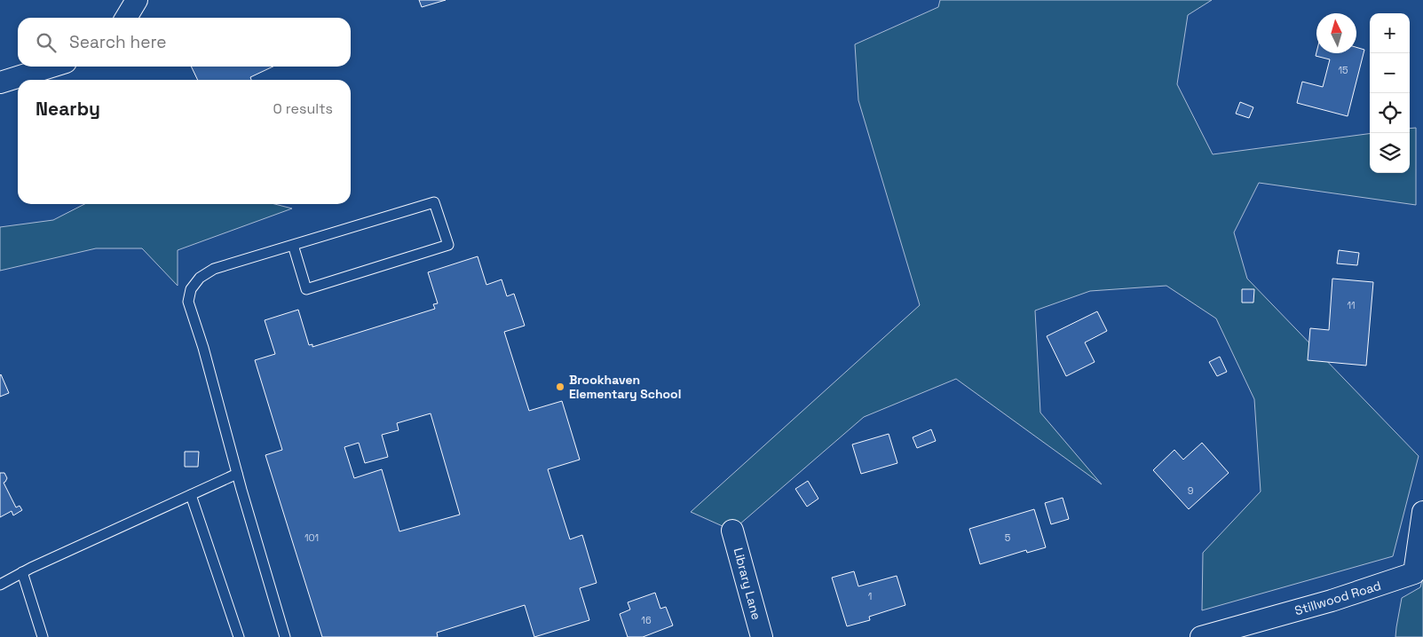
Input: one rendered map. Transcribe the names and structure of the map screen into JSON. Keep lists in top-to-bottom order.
{
  "streets": {
    "street": ["Library Lane", "Stillwood Road"]
  },
  "places": ["Brookhaven Elementary School"],
  "house_numbers": [
    "15",
    "11",
    "9",
    "101",
    "5",
    "1",
    "16"
  ],
  "north": "top",
  "page": {
    "map_buttons": ["+", "−"],
    "search": "Search here",
    "heading": ["Nearby", "0 results"]
  }
}
